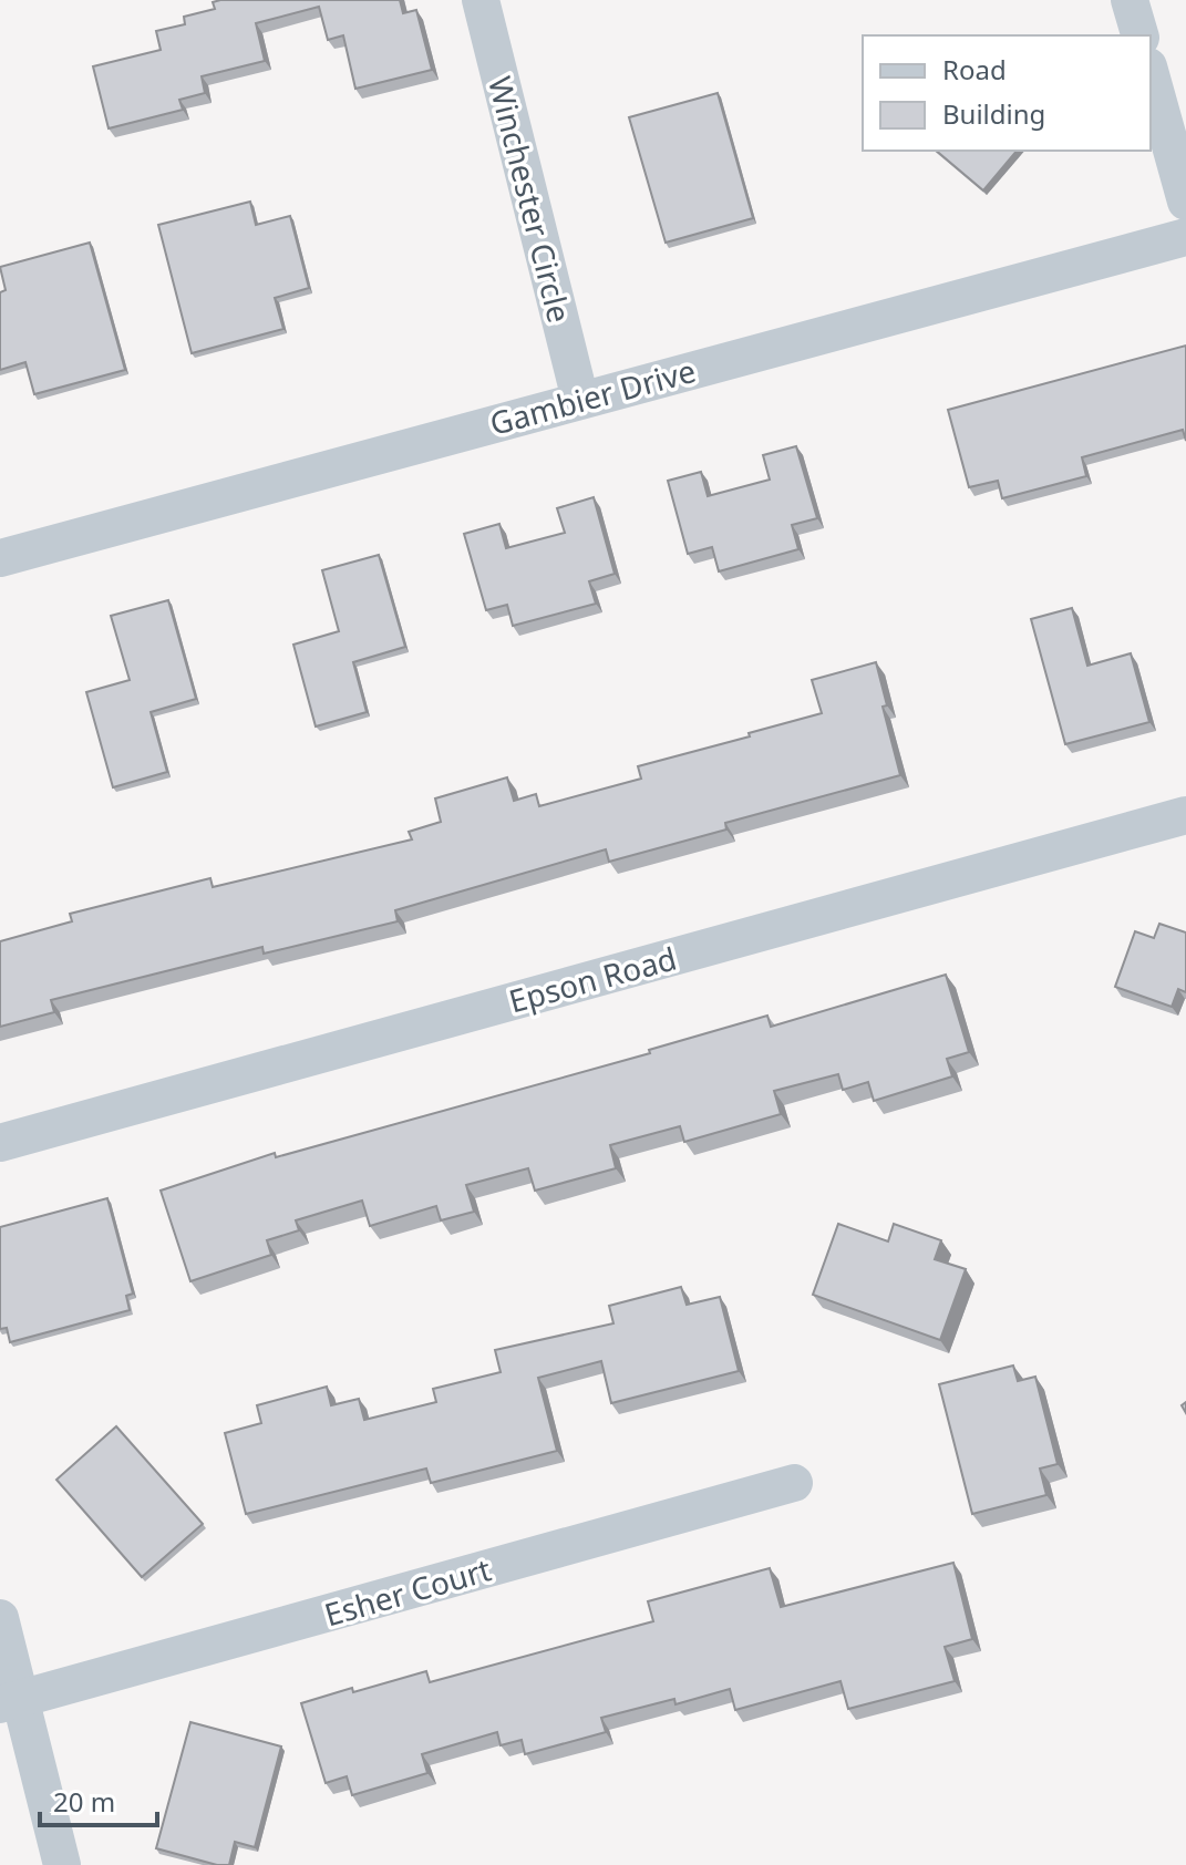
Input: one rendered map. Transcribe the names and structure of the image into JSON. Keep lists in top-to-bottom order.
{
  "streets": {
    "street": [
      "Winchester Circle",
      "Gambier Drive",
      "Epson Road",
      "Esher Court"
    ]
  },
  "crossings": [
    ["Winchester Circle", "Gambier Drive"]
  ],
  "legend": ["Road", "Building"],
  "scale_bar": "20 m"
}
